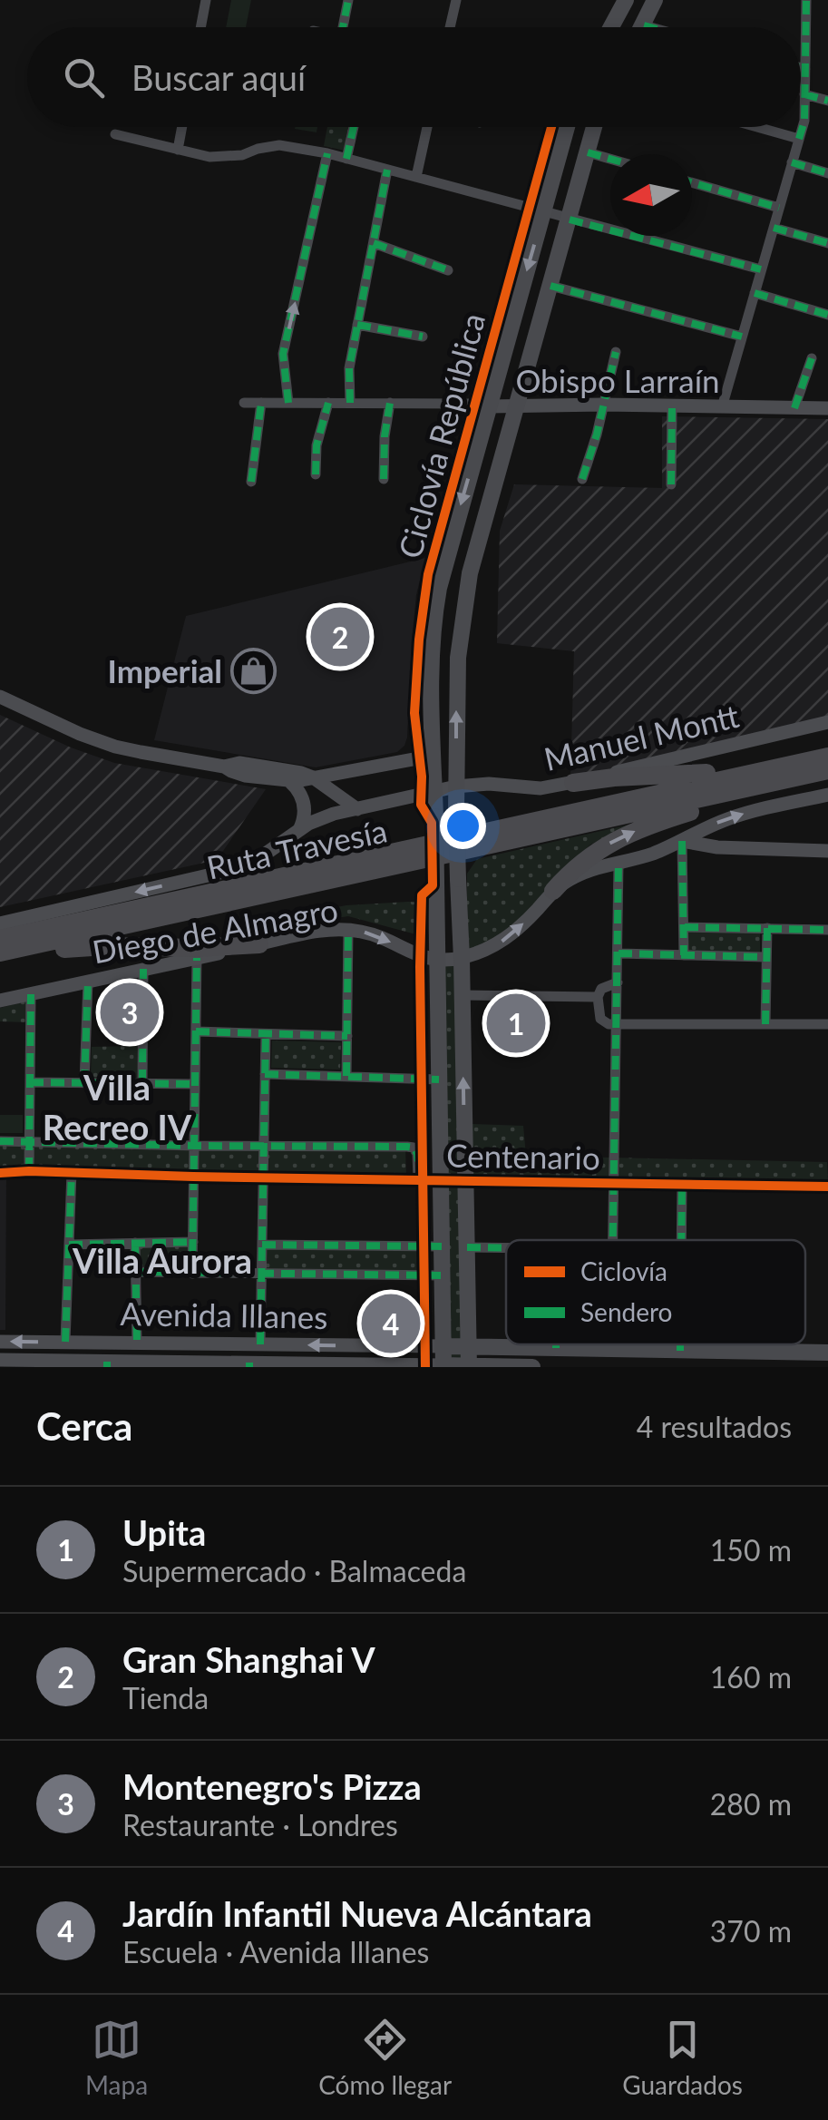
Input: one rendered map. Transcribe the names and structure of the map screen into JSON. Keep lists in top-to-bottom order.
{
  "streets": {
    "highway": ["Ruta Travesía"],
    "main road": [
      "Obispo Larraín",
      "Manuel Montt",
      "Diego de Almagro",
      "Avenida Illanes"
    ],
    "street": ["Centenario"],
    "cycle path": ["Ciclovía República"]
  },
  "one_way": ["Manuel Montt"],
  "districts": ["Villa Recreo IV", "Villa Aurora"],
  "places": {
    "shop": ["Imperial"]
  },
  "legend": ["Ciclovía", "Sendero"],
  "north": "left",
  "page": {
    "search": "Buscar aquí",
    "pins": [
      "2",
      "3",
      "1",
      "4"
    ],
    "heading": ["Cerca", "4 resultados"],
    "list": [
      {
        "mark": "1",
        "name": "Upita",
        "note": "Supermercado · Balmaceda",
        "value": "150 m"
      },
      {
        "mark": "2",
        "name": "Gran Shanghai V",
        "note": "Tienda",
        "value": "160 m"
      },
      {
        "mark": "3",
        "name": "Montenegro's Pizza",
        "note": "Restaurante · Londres",
        "value": "280 m"
      },
      {
        "mark": "4",
        "name": "Jardín Infantil Nueva Alcántara",
        "note": "Escuela · Avenida Illanes",
        "value": "370 m"
      }
    ],
    "nav": ["Mapa", "Cómo llegar", "Guardados"]
  }
}
